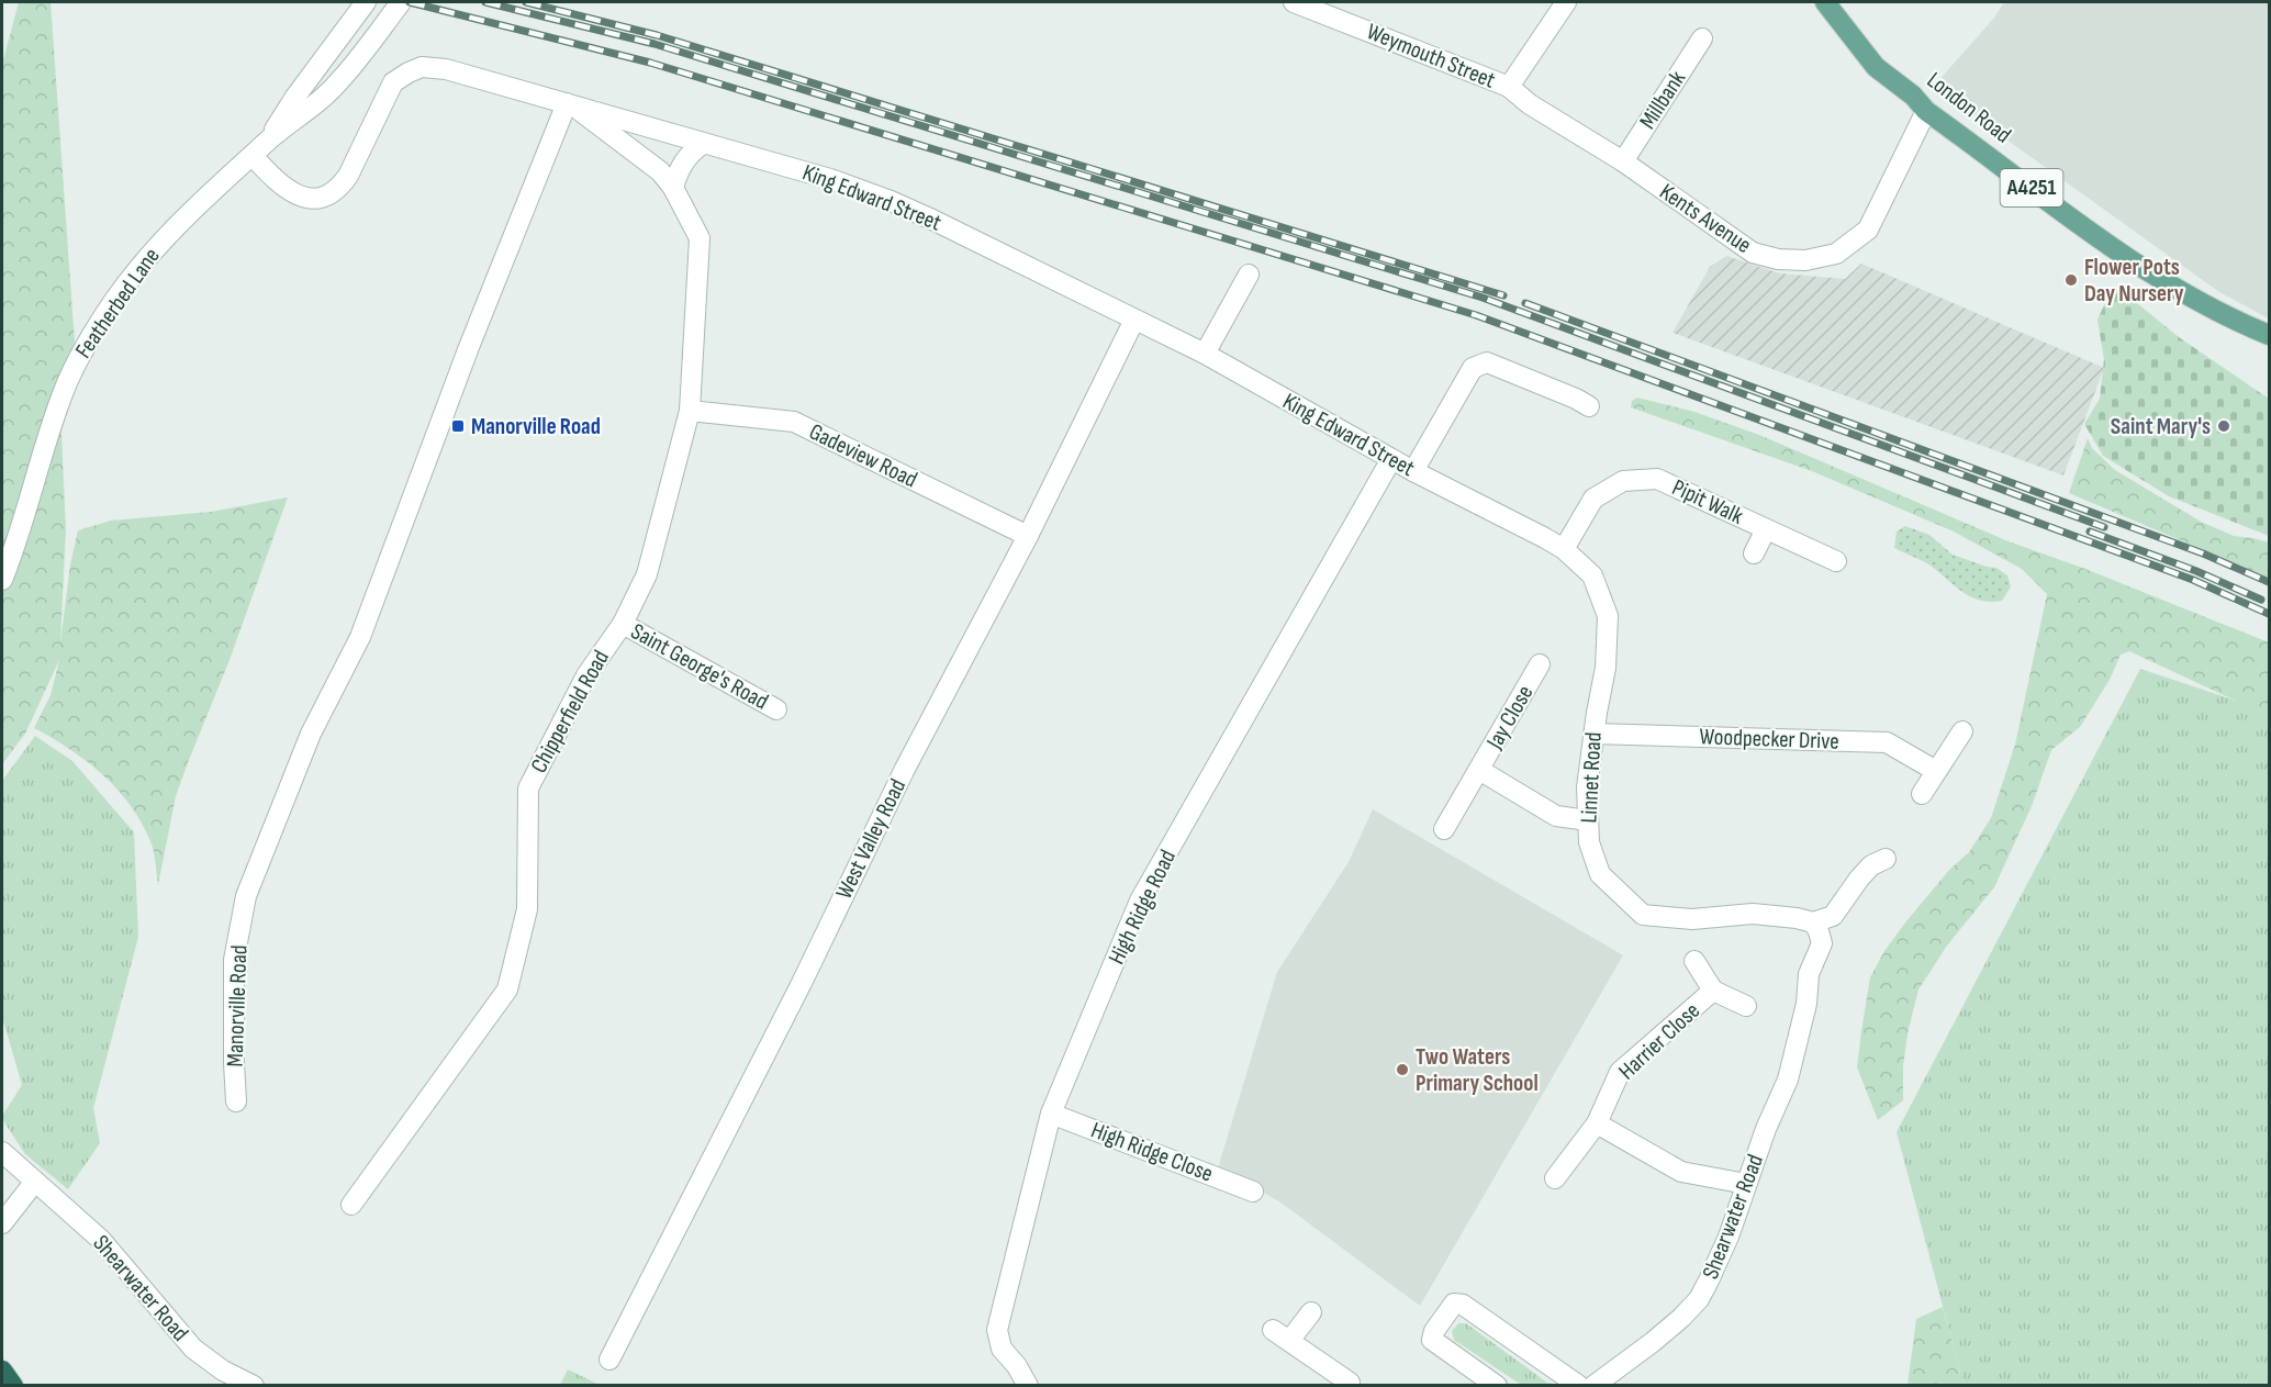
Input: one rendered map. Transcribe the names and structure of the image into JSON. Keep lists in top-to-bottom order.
{
  "streets": {
    "main road": ["London Road", "A4251"],
    "street": [
      "Weymouth Street",
      "Millbank",
      "King Edward Street",
      "Kents Avenue",
      "Featherbed Lane",
      "Gadeview Road",
      "Pipit Walk",
      "Saint George's Road",
      "Chipperfield Road",
      "Jay Close",
      "Woodpecker Drive",
      "Linnet Road",
      "West Valley Road",
      "High Ridge Road",
      "Manorville Road",
      "Harrier Close",
      "High Ridge Close",
      "Shearwater Road"
    ]
  },
  "crossings": [
    ["Weymouth Street", "Kents Avenue"],
    ["Millbank", "Kents Avenue"],
    ["London Road", "Kents Avenue"],
    ["King Edward Street", "Featherbed Lane"],
    ["King Edward Street", "Chipperfield Road"],
    ["King Edward Street", "Linnet Road"],
    ["King Edward Street", "West Valley Road"],
    ["King Edward Street", "High Ridge Road"],
    ["King Edward Street", "Manorville Road"],
    ["Gadeview Road", "Chipperfield Road"],
    ["Gadeview Road", "West Valley Road"],
    ["Pipit Walk", "Linnet Road"],
    ["Saint George's Road", "Chipperfield Road"],
    ["Chipperfield Road", "Manorville Road"],
    ["Jay Close", "Linnet Road"],
    ["Woodpecker Drive", "Linnet Road"],
    ["Linnet Road", "Shearwater Road"],
    ["High Ridge Road", "High Ridge Close"]
  ],
  "places": {
    "other": ["Flower Pots Day Nursery", "Saint Mary's", "Two Waters Primary School"],
    "transit": ["Manorville Road"]
  }
}
